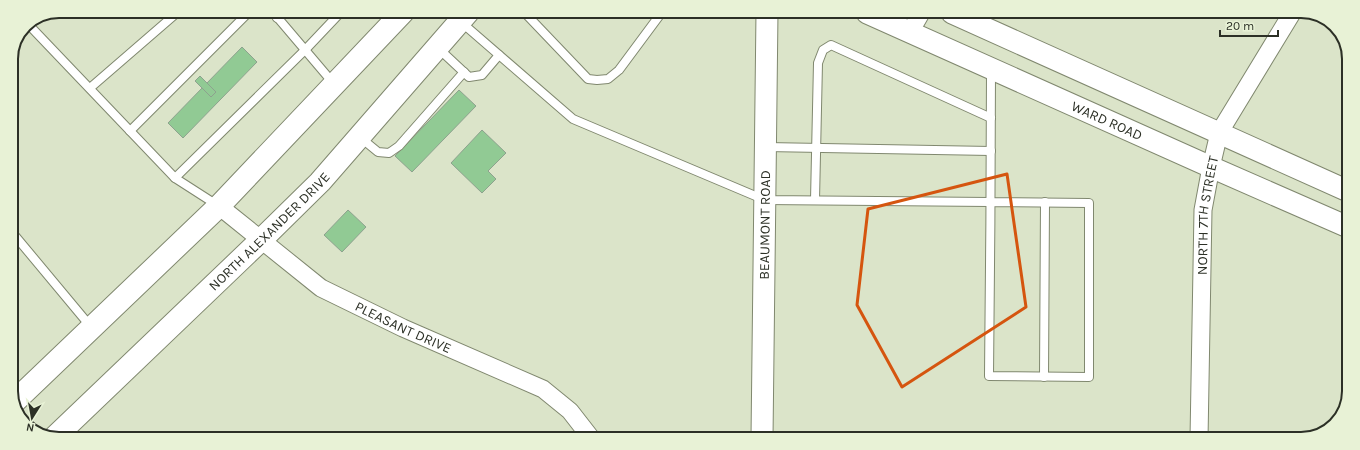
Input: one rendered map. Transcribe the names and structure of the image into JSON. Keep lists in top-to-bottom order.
{
  "streets": {
    "main road": ["NORTH ALEXANDER DRIVE"],
    "street": [
      "WARD ROAD",
      "NORTH 7TH STREET",
      "BEAUMONT ROAD",
      "PLEASANT DRIVE"
    ]
  },
  "crossings": [
    ["WARD ROAD", "NORTH 7TH STREET"],
    ["NORTH ALEXANDER DRIVE", "PLEASANT DRIVE"]
  ],
  "scale_bar": "20 m",
  "north": "bottom"
}
